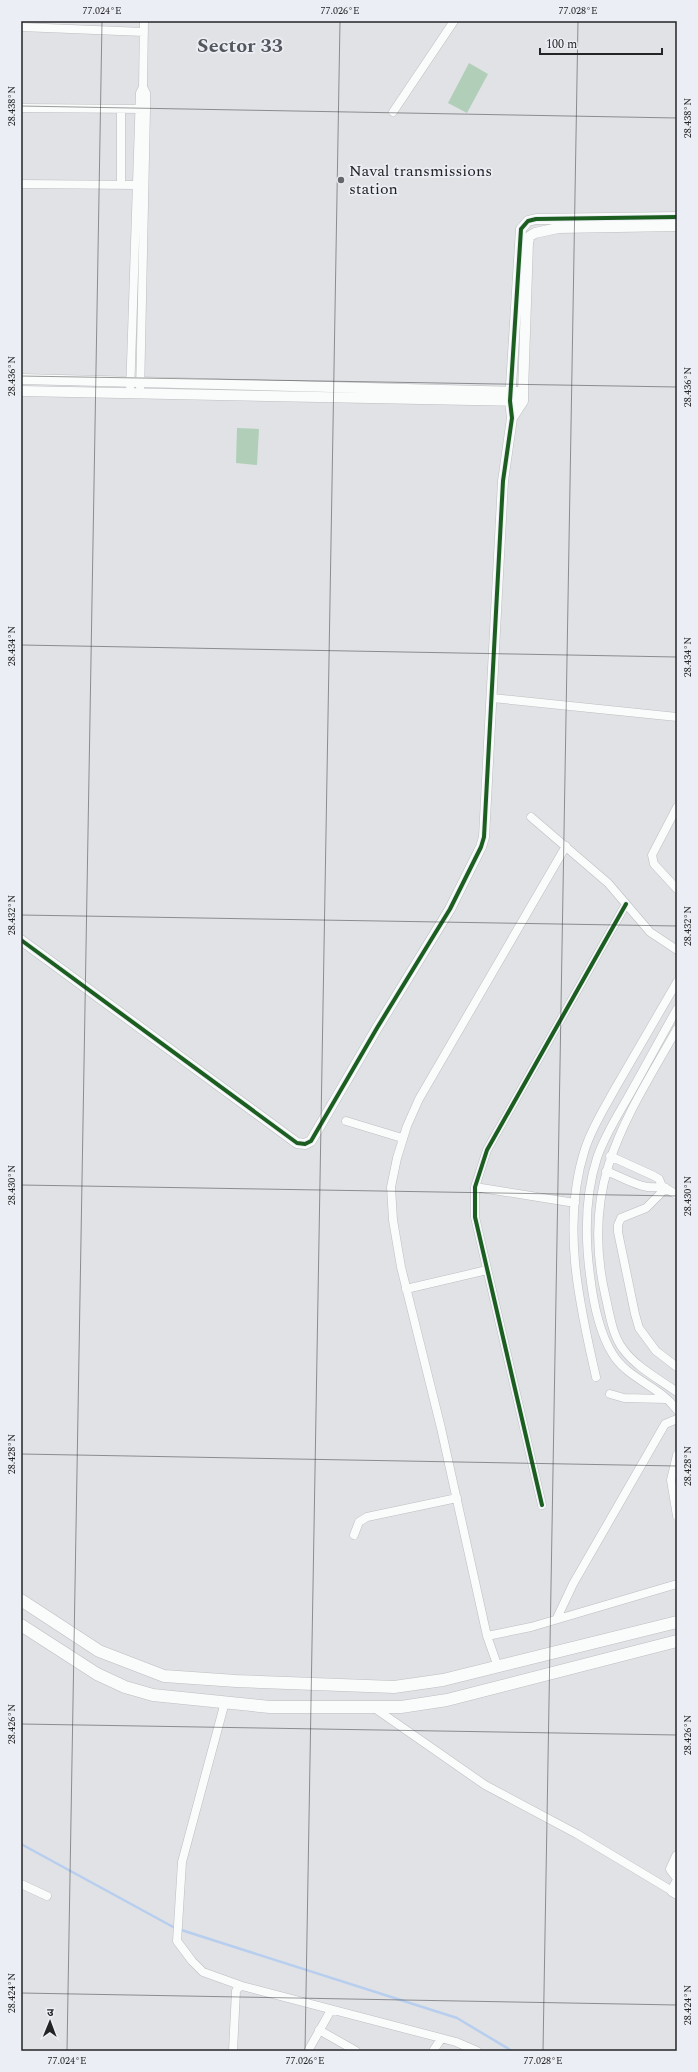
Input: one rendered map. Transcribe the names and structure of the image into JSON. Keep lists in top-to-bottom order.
{
  "districts": ["Sector 33"],
  "places": ["Naval transmissions station"],
  "scale_bar": "100 m",
  "north": "top",
  "coordinates": [
    "77.024°E",
    "77.026°E",
    "77.028°E",
    "28.438°N",
    "28.436°N",
    "28.434°N",
    "28.432°N",
    "28.430°N",
    "28.428°N",
    "28.426°N",
    "28.424°N"
  ]
}
